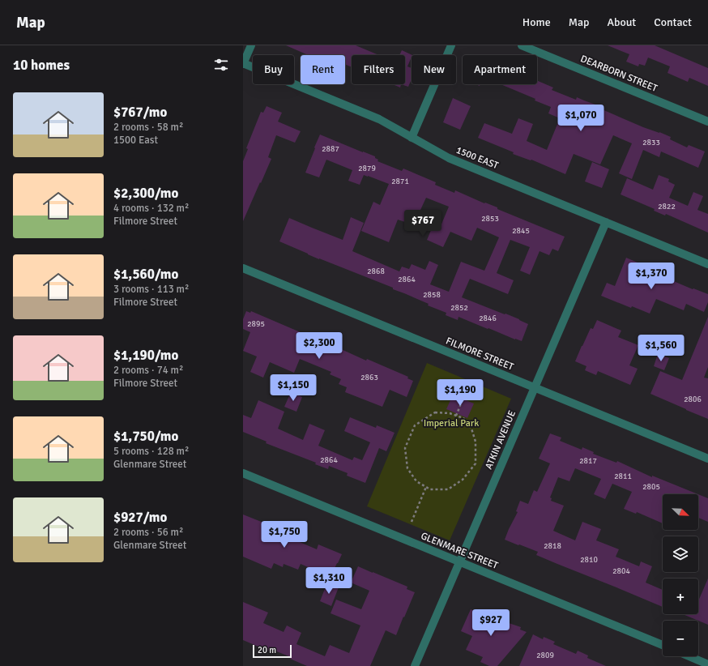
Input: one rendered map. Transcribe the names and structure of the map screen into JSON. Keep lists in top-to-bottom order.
{
  "streets": {
    "street": [
      "DEARBORN STREET",
      "1500 EAST",
      "FILMORE STREET",
      "ATKIN AVENUE",
      "GLENMARE STREET"
    ]
  },
  "crossings": [
    ["1500 EAST", "ATKIN AVENUE"],
    ["FILMORE STREET", "ATKIN AVENUE"],
    ["ATKIN AVENUE", "GLENMARE STREET"]
  ],
  "parks": ["Imperial Park"],
  "house_numbers": [
    "2833",
    "2887",
    "2879",
    "2871",
    "2822",
    "2853",
    "2845",
    "2868",
    "2864",
    "2858",
    "2852",
    "2846",
    "2895",
    "2863",
    "2806",
    "2864",
    "2817",
    "2811",
    "2805",
    "2818",
    "2810",
    "2804",
    "2809"
  ],
  "scale_bar": "20 m",
  "north": "bottom right",
  "page": {
    "header": "Map",
    "nav": [
      "Home",
      "Map",
      "About",
      "Contact"
    ],
    "heading": "10 homes",
    "chip": [
      "Buy",
      "Rent",
      "Filters",
      "New",
      "Apartment"
    ],
    "list": [
      {
        "name": "$767/mo",
        "note": "2 rooms · 58 m² · 1500 East"
      },
      {
        "name": "$2,300/mo",
        "note": "4 rooms · 132 m² · Filmore Street"
      },
      {
        "name": "$1,560/mo",
        "note": "3 rooms · 113 m² · Filmore Street"
      },
      {
        "name": "$1,190/mo",
        "note": "2 rooms · 74 m² · Filmore Street"
      },
      {
        "name": "$1,750/mo",
        "note": "5 rooms · 128 m² · Glenmare Street"
      },
      {
        "name": "$927/mo",
        "note": "2 rooms · 56 m² · Glenmare Street"
      }
    ],
    "price": [
      "$1,070",
      "$767",
      "$1,370",
      "$2,300",
      "$1,560",
      "$1,150",
      "$1,190",
      "$1,750",
      "$1,310",
      "$927"
    ],
    "map_buttons": ["+", "−"],
    "scale": "20 m"
  }
}
